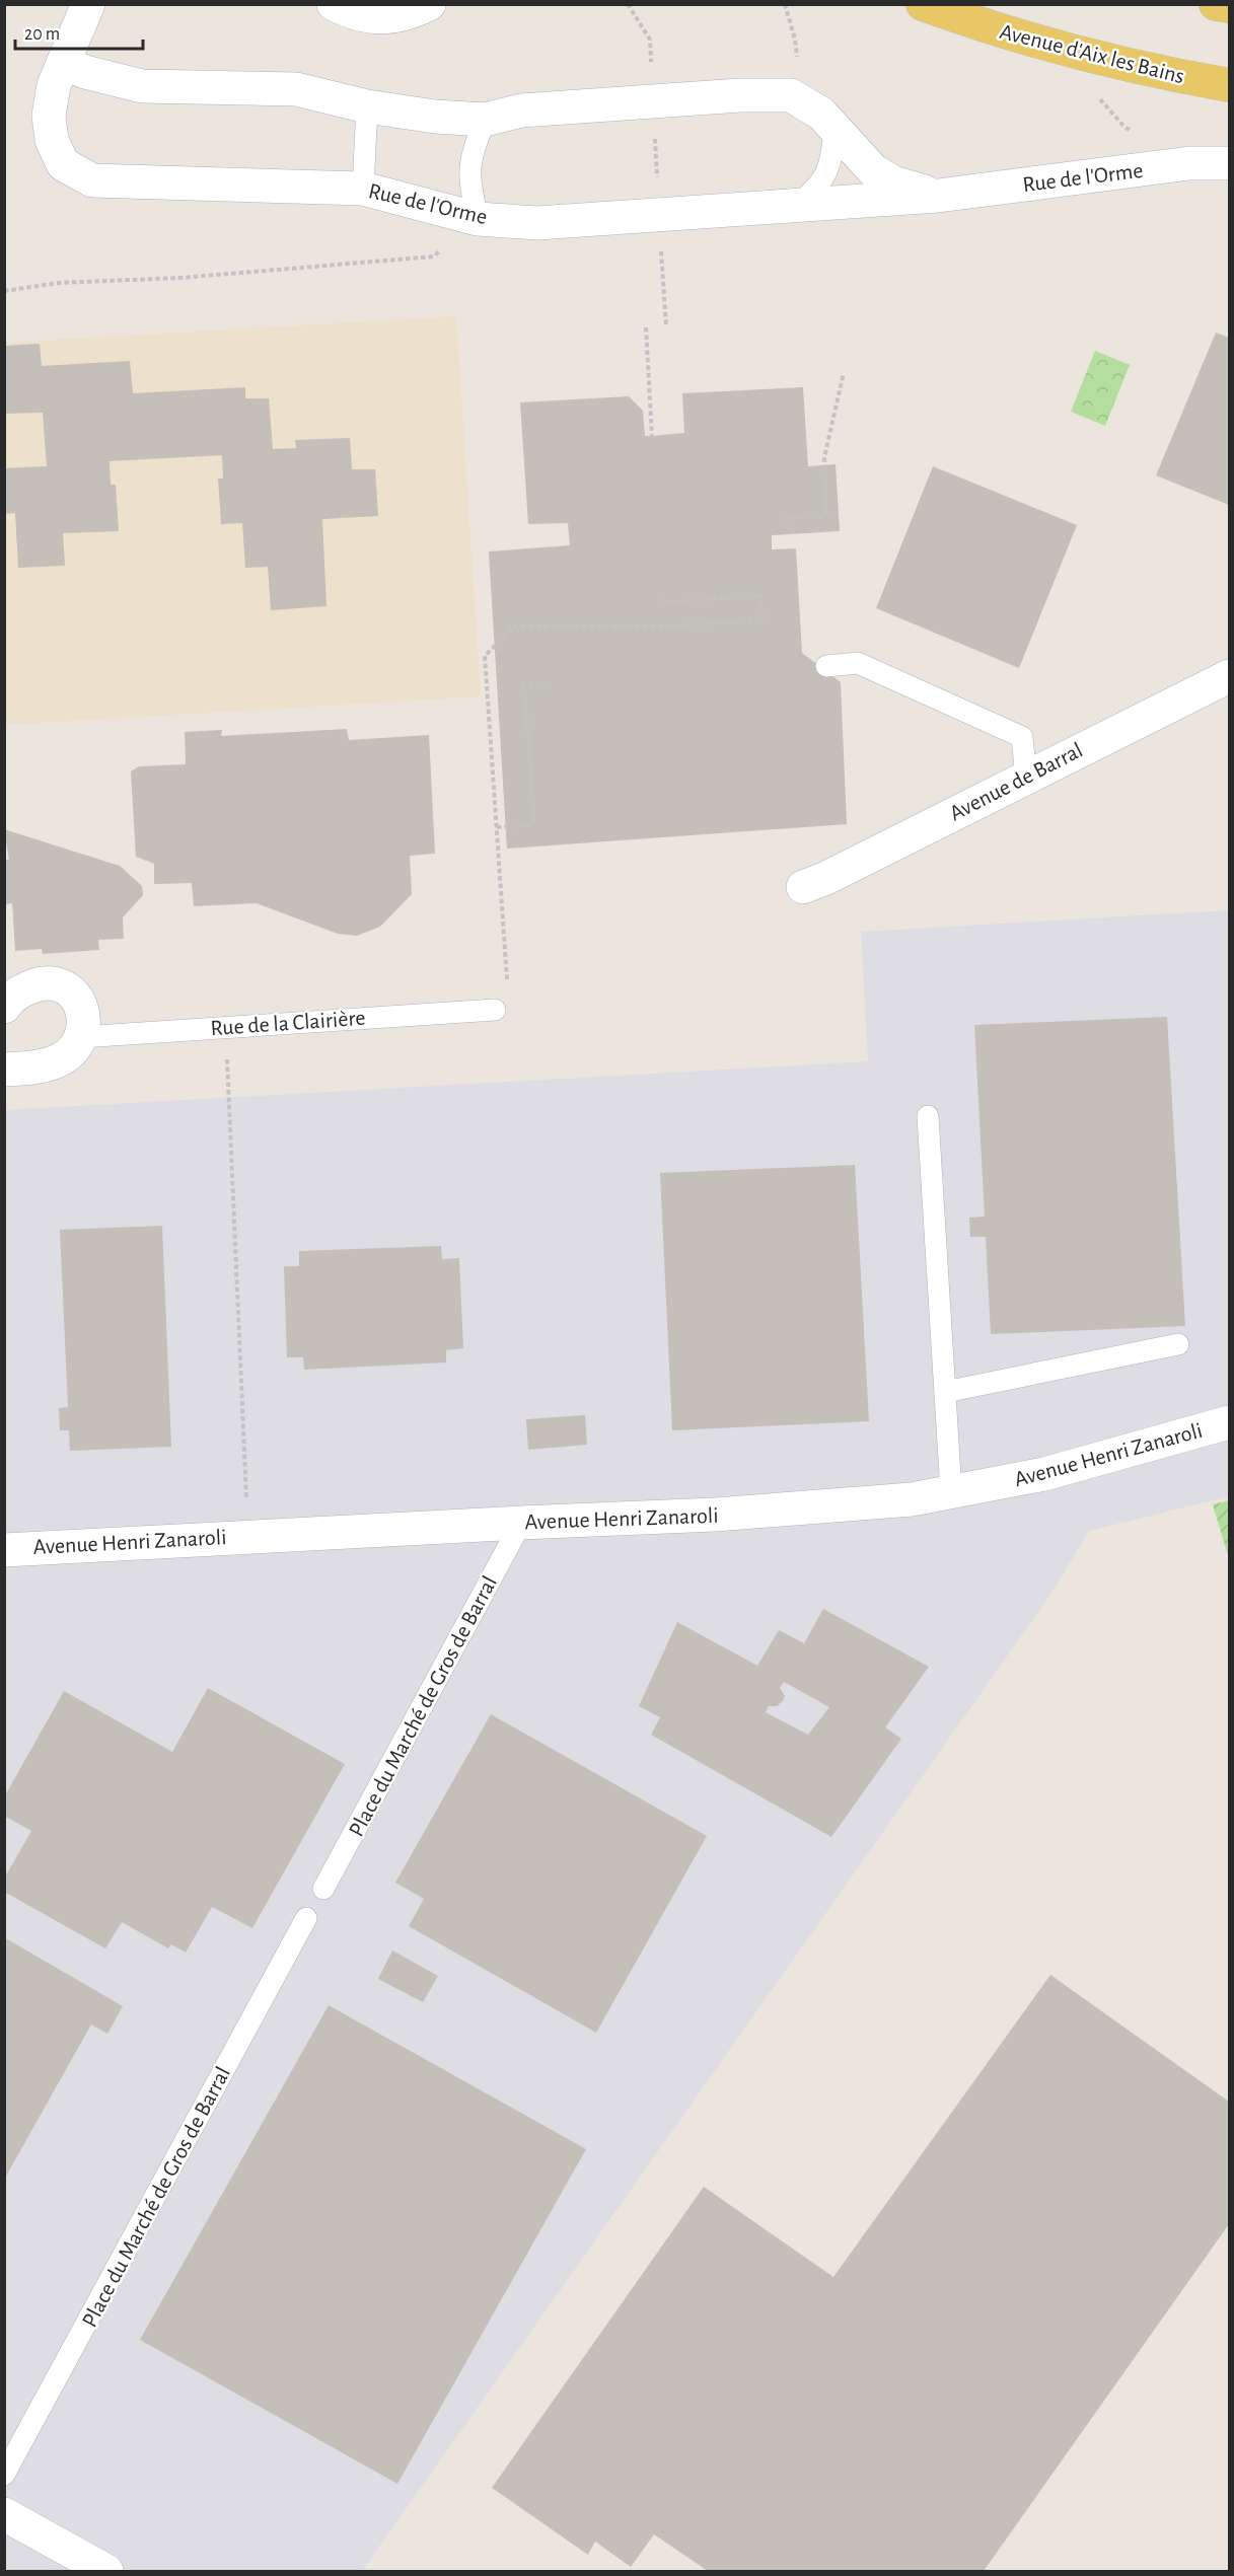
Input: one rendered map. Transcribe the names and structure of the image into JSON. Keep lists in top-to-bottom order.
{
  "streets": {
    "main road": ["Avenue d'Aix les Bains"],
    "street": ["Rue de l'Orme", "Avenue de Barral", "Avenue Henri Zanaroli"],
    "lane": ["Rue de la Clairière", "Place du Marché de Gros de Barral"]
  },
  "crossings": [
    ["Avenue Henri Zanaroli", "Place du Marché de Gros de Barral"]
  ],
  "scale_bar": "20 m"
}
